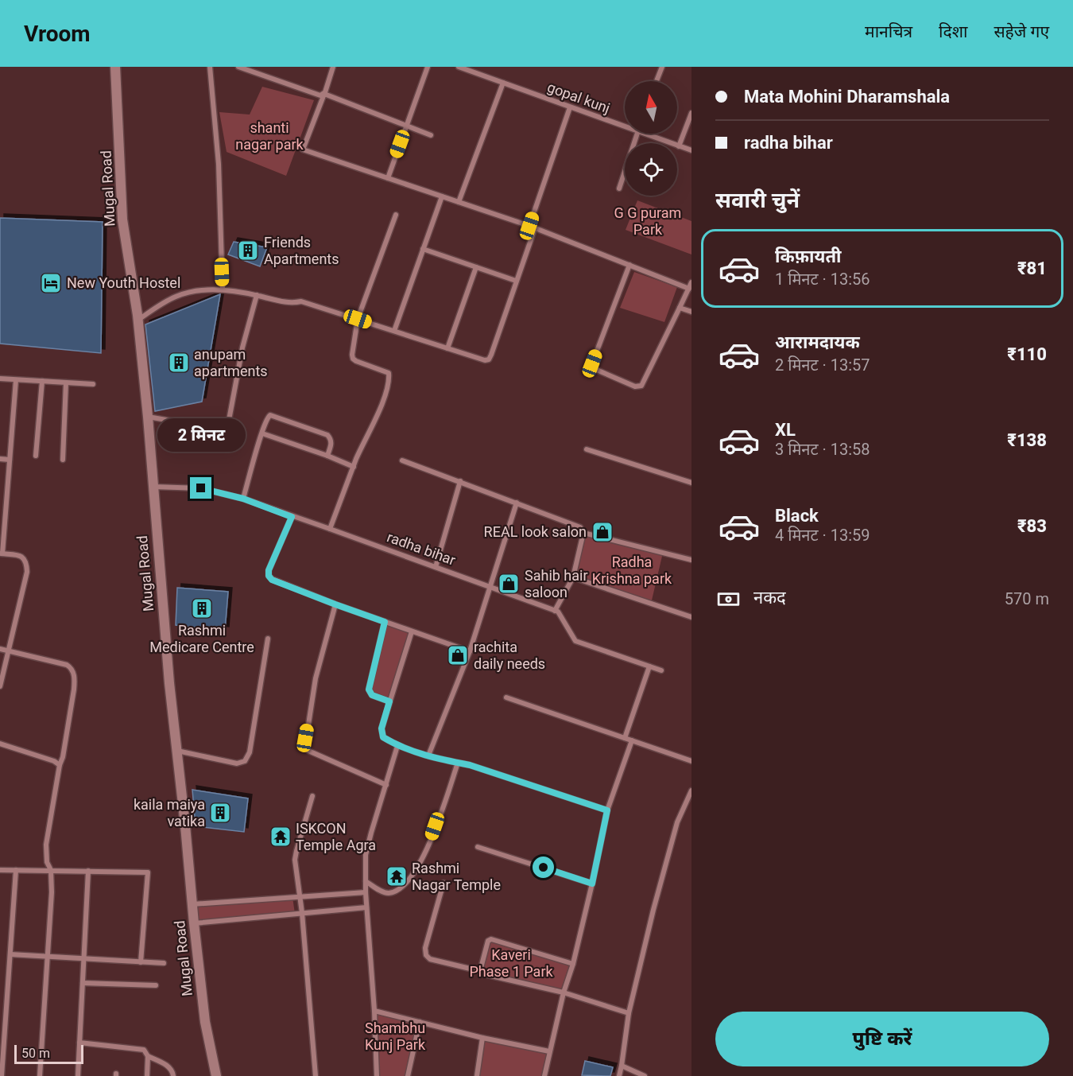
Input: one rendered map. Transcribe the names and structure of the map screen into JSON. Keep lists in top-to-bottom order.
{
  "streets": {
    "street": ["gopal kunj", "Mugal Road", "radha bihar"]
  },
  "crossings": [
    ["Mugal Road", "radha bihar"]
  ],
  "parks": [
    "shanti nagar park",
    "G G puram Park",
    "Radha Krishna park",
    "Kaveri Phase 1 Park",
    "Shambhu Kunj Park"
  ],
  "places": {
    "building": [
      "Friends Apartments",
      "anupam apartments",
      "Rashmi Medicare Centre",
      "kaila maiya vatika"
    ],
    "hotel": ["New Youth Hostel"],
    "shop": ["REAL look salon", "Sahib hair saloon", "rachita daily needs"],
    "temple": ["ISKCON Temple Agra", "Rashmi Nagar Temple"]
  },
  "scale_bar": "50 m",
  "north": "top",
  "page": {
    "header": "Vroom",
    "nav": ["मानचित्र", "दिशा", "सहेजे गए"],
    "banner": ["Mata Mohini Dharamshala", "radha bihar"],
    "heading": "सवारी चुनें",
    "list": [
      {
        "name": "किफ़ायती",
        "note": "1 मिनट · 13:56",
        "value": "₹81"
      },
      {
        "name": "आरामदायक",
        "note": "2 मिनट · 13:57",
        "value": "₹110"
      },
      {
        "name": "XL",
        "note": "3 मिनट · 13:58",
        "value": "₹138"
      },
      {
        "name": "Black",
        "note": "4 मिनट · 13:59",
        "value": "₹83"
      }
    ],
    "bubble": "2 मिनट",
    "pay": ["नकद", "570 m"],
    "buttons": "पुष्टि करें",
    "scale": "50 m"
  }
}
